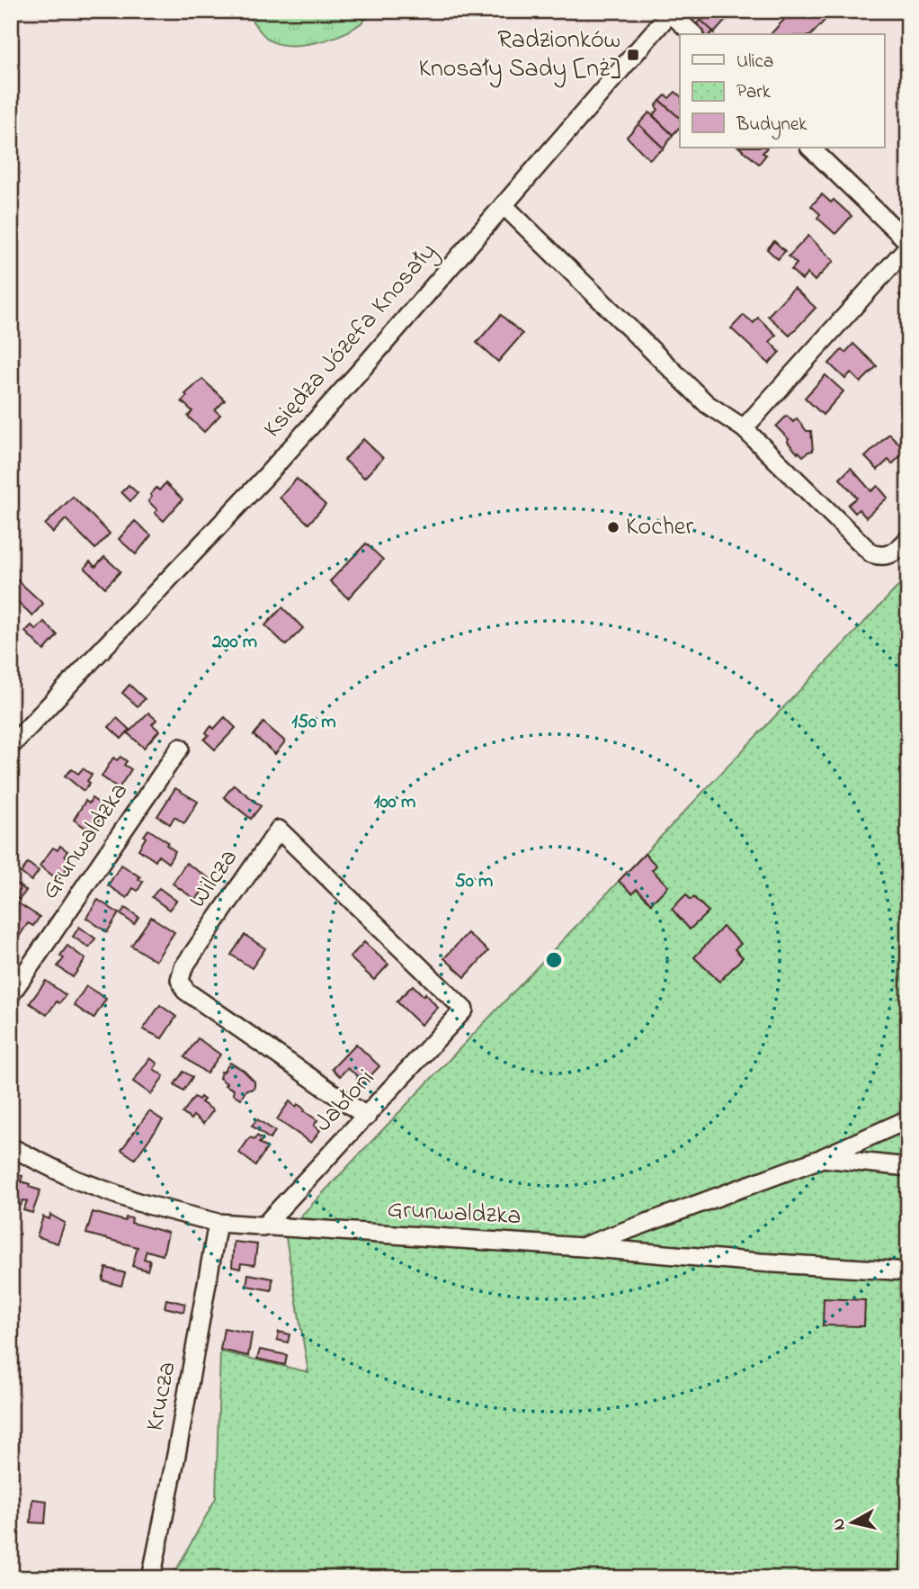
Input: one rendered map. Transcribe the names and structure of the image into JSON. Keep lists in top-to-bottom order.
{
  "streets": {
    "street": [
      "Księdza Józefa Knosały",
      "Grunwaldzka",
      "Wilcza",
      "Jabłoni",
      "Krucza"
    ]
  },
  "crossings": [
    ["Grunwaldzka", "Jabłoni"],
    ["Grunwaldzka", "Krucza"],
    ["Wilcza", "Jabłoni"]
  ],
  "places": {
    "transit": ["Radzionków Knosały Sady [nż]"],
    "other": ["Kocher"]
  },
  "legend": ["Ulica", "Park", "Budynek"],
  "north": "left",
  "rings": [
    "200 m",
    "150 m",
    "100 m",
    "50 m"
  ]
}
